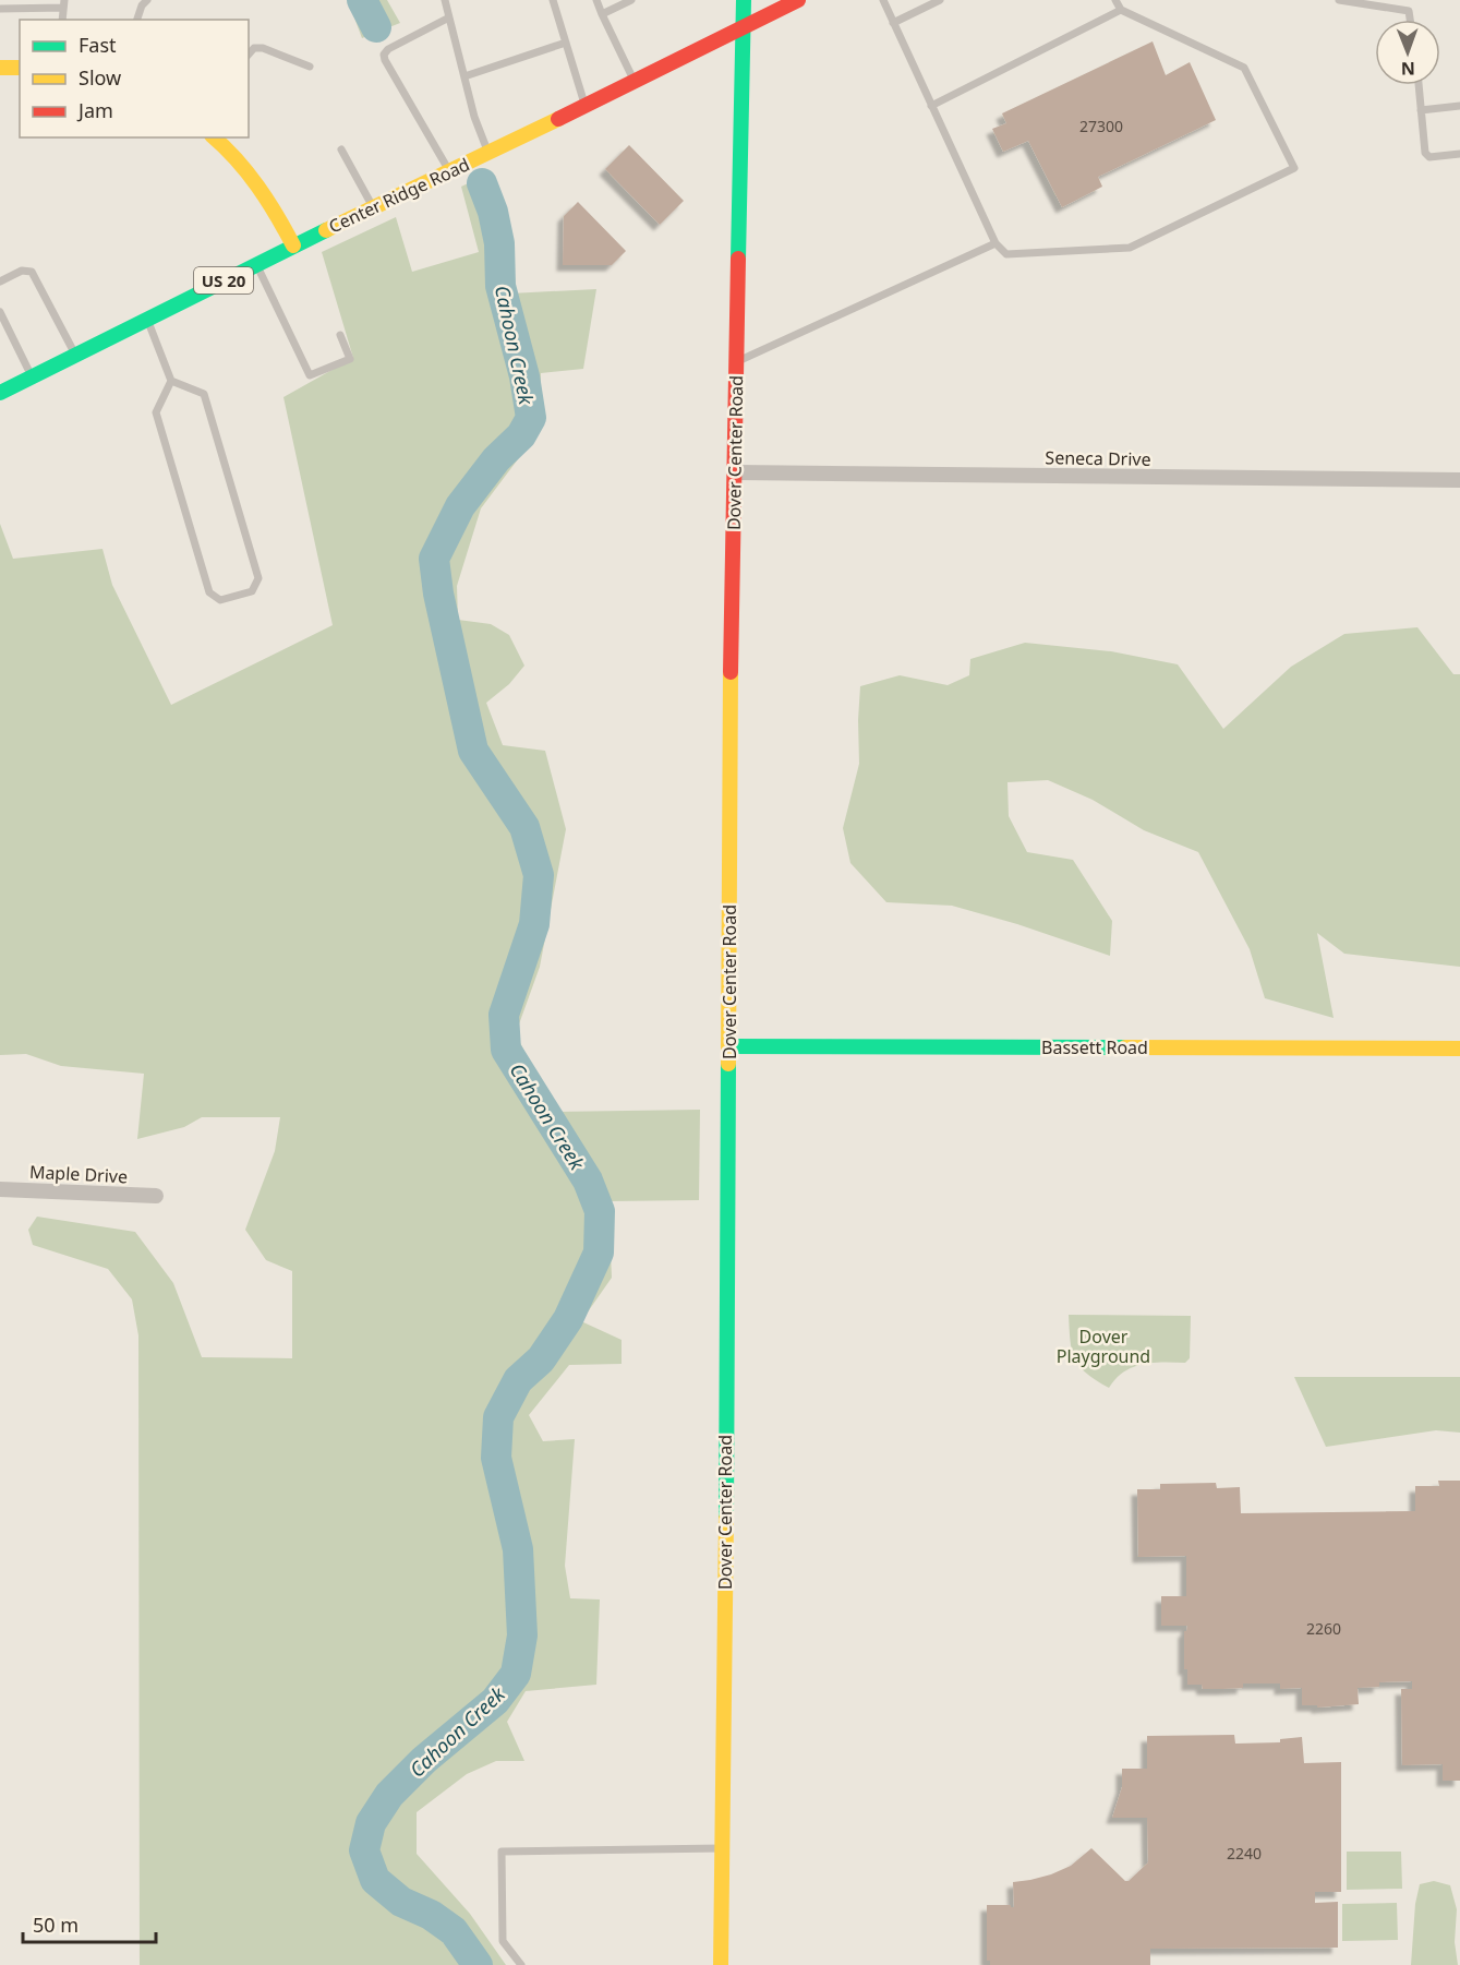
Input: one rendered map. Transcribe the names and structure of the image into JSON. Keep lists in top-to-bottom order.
{
  "streets": {
    "street": [
      "Center Ridge Road",
      "US 20",
      "Dover Center Road",
      "Seneca Drive",
      "Bassett Road",
      "Maple Drive"
    ]
  },
  "crossings": [
    ["Center Ridge Road", "Dover Center Road"],
    ["Dover Center Road", "Seneca Drive"],
    ["Dover Center Road", "Bassett Road"]
  ],
  "water": ["Cahoon Creek"],
  "parks": ["Dover Playground"],
  "house_numbers": ["27300", "2260", "2240"],
  "legend": ["Fast", "Slow", "Jam"],
  "scale_bar": "50 m",
  "north": "bottom"
}
